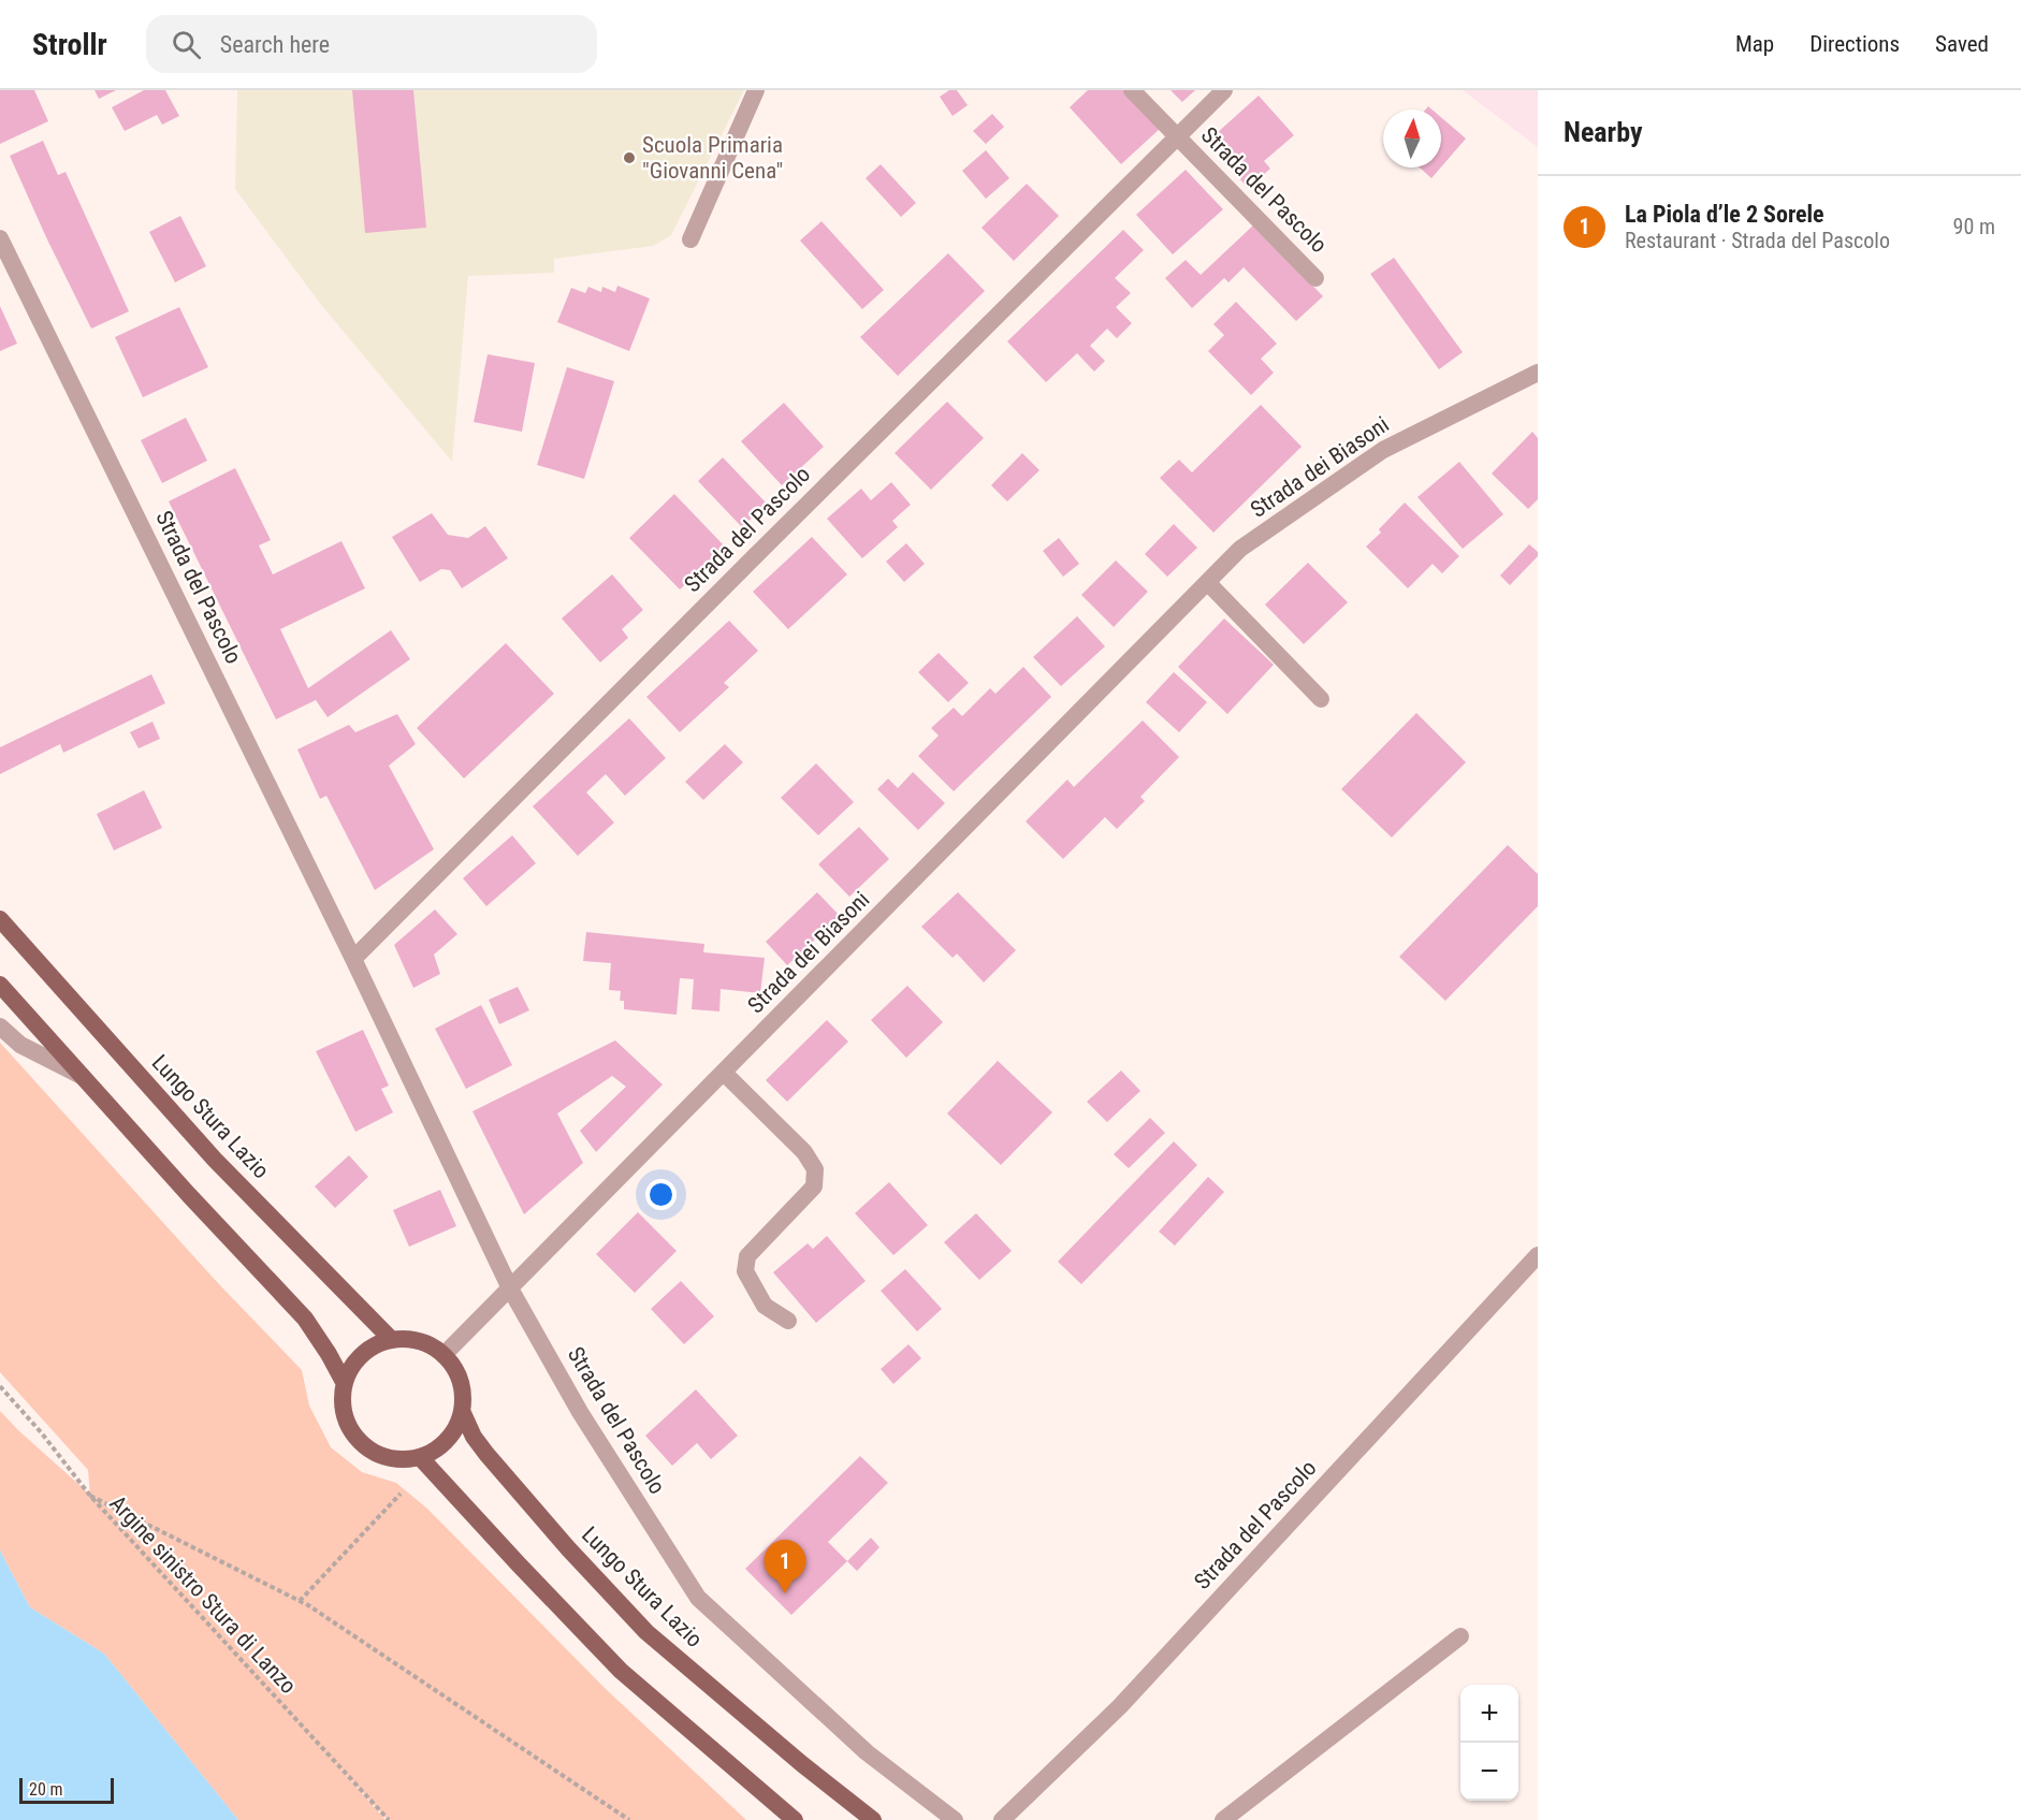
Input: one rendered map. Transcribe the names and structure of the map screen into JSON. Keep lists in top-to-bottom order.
{
  "streets": {
    "main road": ["Lungo Stura Lazio"],
    "street": ["Strada del Pascolo", "Strada dei Biasoni"],
    "path": ["Argine sinistro Stura di Lanzo"]
  },
  "crossings": [
    ["Strada del Pascolo", "Strada dei Biasoni"],
    ["Strada dei Biasoni", "Lungo Stura Lazio"]
  ],
  "places": ["Scuola Primaria \"Giovanni Cena\""],
  "scale_bar": "20 m",
  "north": "top",
  "page": {
    "header": "Strollr",
    "search": "Search here",
    "nav": ["Map", "Directions", "Saved"],
    "heading": "Nearby",
    "list": [
      {
        "mark": "1",
        "name": "La Piola d’le 2 Sorele",
        "note": "Restaurant · Strada del Pascolo",
        "value": "90 m"
      }
    ],
    "pins": "1",
    "map_buttons": ["+", "−"],
    "scale": "20 m"
  }
}
